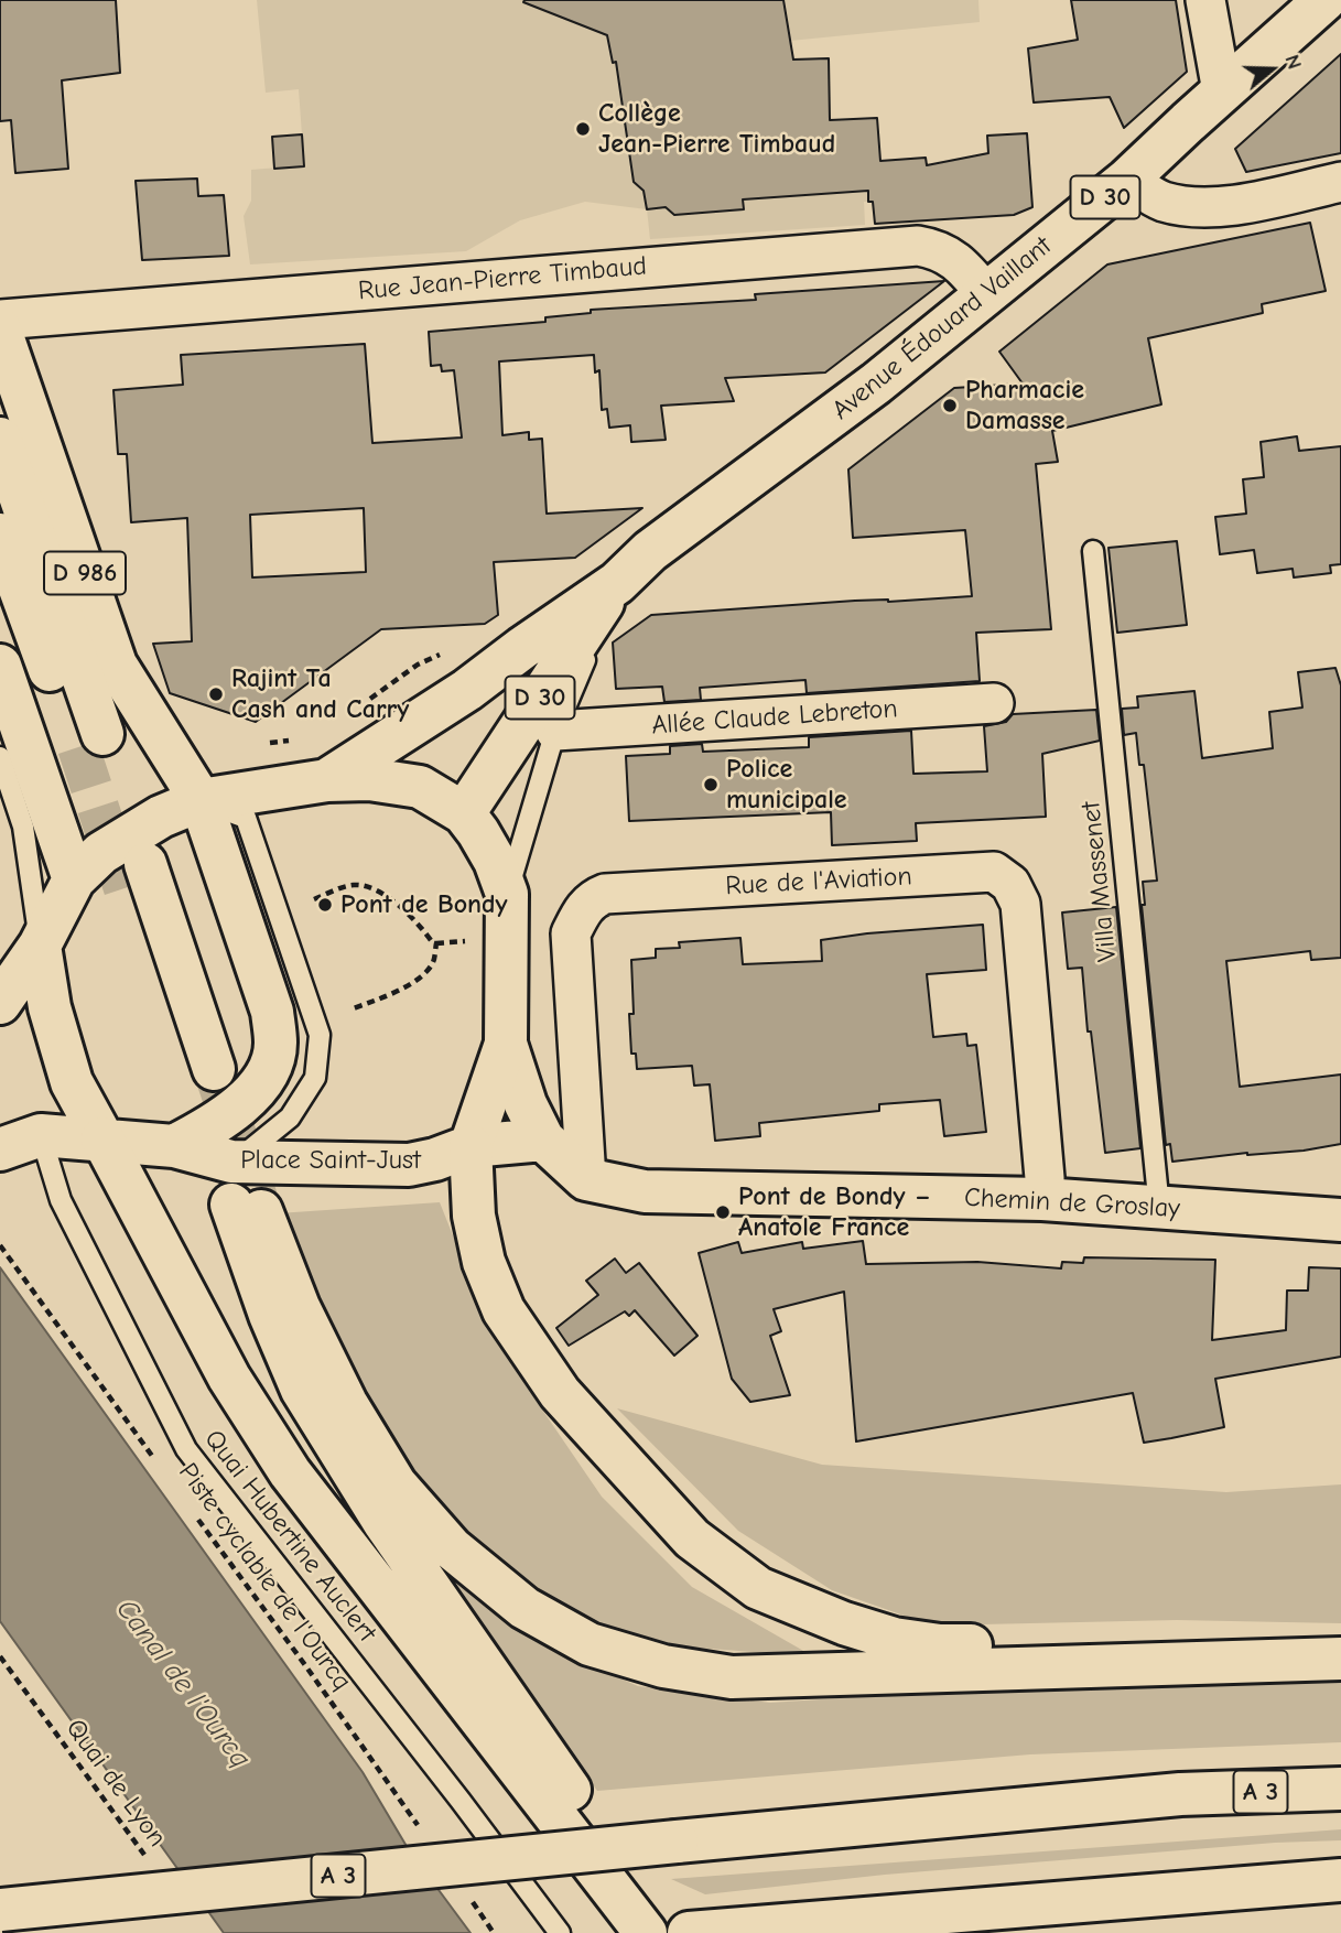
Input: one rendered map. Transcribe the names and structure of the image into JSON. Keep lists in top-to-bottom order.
{
  "streets": {
    "main road": [
      "D 30",
      "Avenue Édouard Vaillant",
      "D 986",
      "Place Saint-Just",
      "Chemin de Groslay",
      "A 3"
    ],
    "street": ["Rue Jean-Pierre Timbaud", "Allée Claude Lebreton", "Rue de l'Aviation"],
    "lane": ["Villa Massenet", "Quai Hubertine Auclert"],
    "path": ["Piste cyclable de l'Ourcq", "Quai de Lyon"]
  },
  "crossings": [
    ["Rue Jean-Pierre Timbaud", "Avenue Édouard Vaillant"],
    ["D 986", "Place Saint-Just"],
    ["Rue de l'Aviation", "Chemin de Groslay"],
    ["Villa Massenet", "Chemin de Groslay"],
    ["Place Saint-Just", "Quai Hubertine Auclert"]
  ],
  "water": ["Canal de l'Ourcq"],
  "places": [
    "Collège Jean-Pierre Timbaud",
    "Pharmacie Damasse",
    "Rajint Ta Cash and Carry",
    "Police municipale",
    "Pont de Bondy",
    "Pont de Bondy – Anatole France"
  ],
  "north": "right"
}
